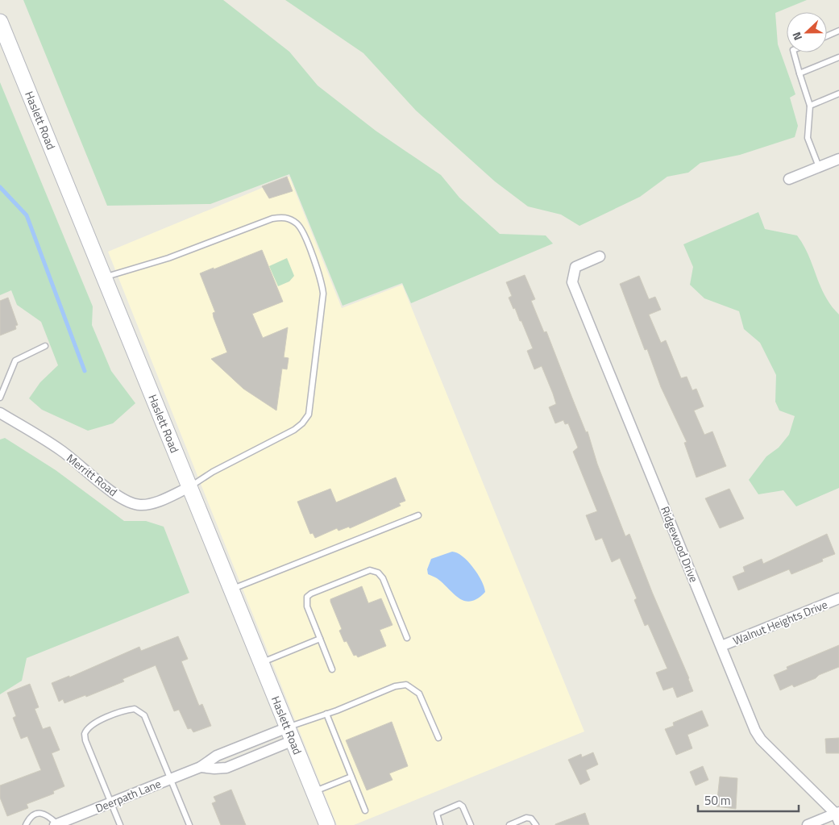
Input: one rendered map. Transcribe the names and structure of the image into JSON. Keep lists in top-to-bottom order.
{
  "streets": {
    "main road": ["Haslett Road"],
    "street": [
      "Merritt Road",
      "Ridgewood Drive",
      "Walnut Heights Drive",
      "Deerpath Lane"
    ]
  },
  "crossings": [
    ["Haslett Road", "Merritt Road"],
    ["Haslett Road", "Deerpath Lane"],
    ["Ridgewood Drive", "Walnut Heights Drive"]
  ],
  "scale_bar": "50 m",
  "north": "left"
}
